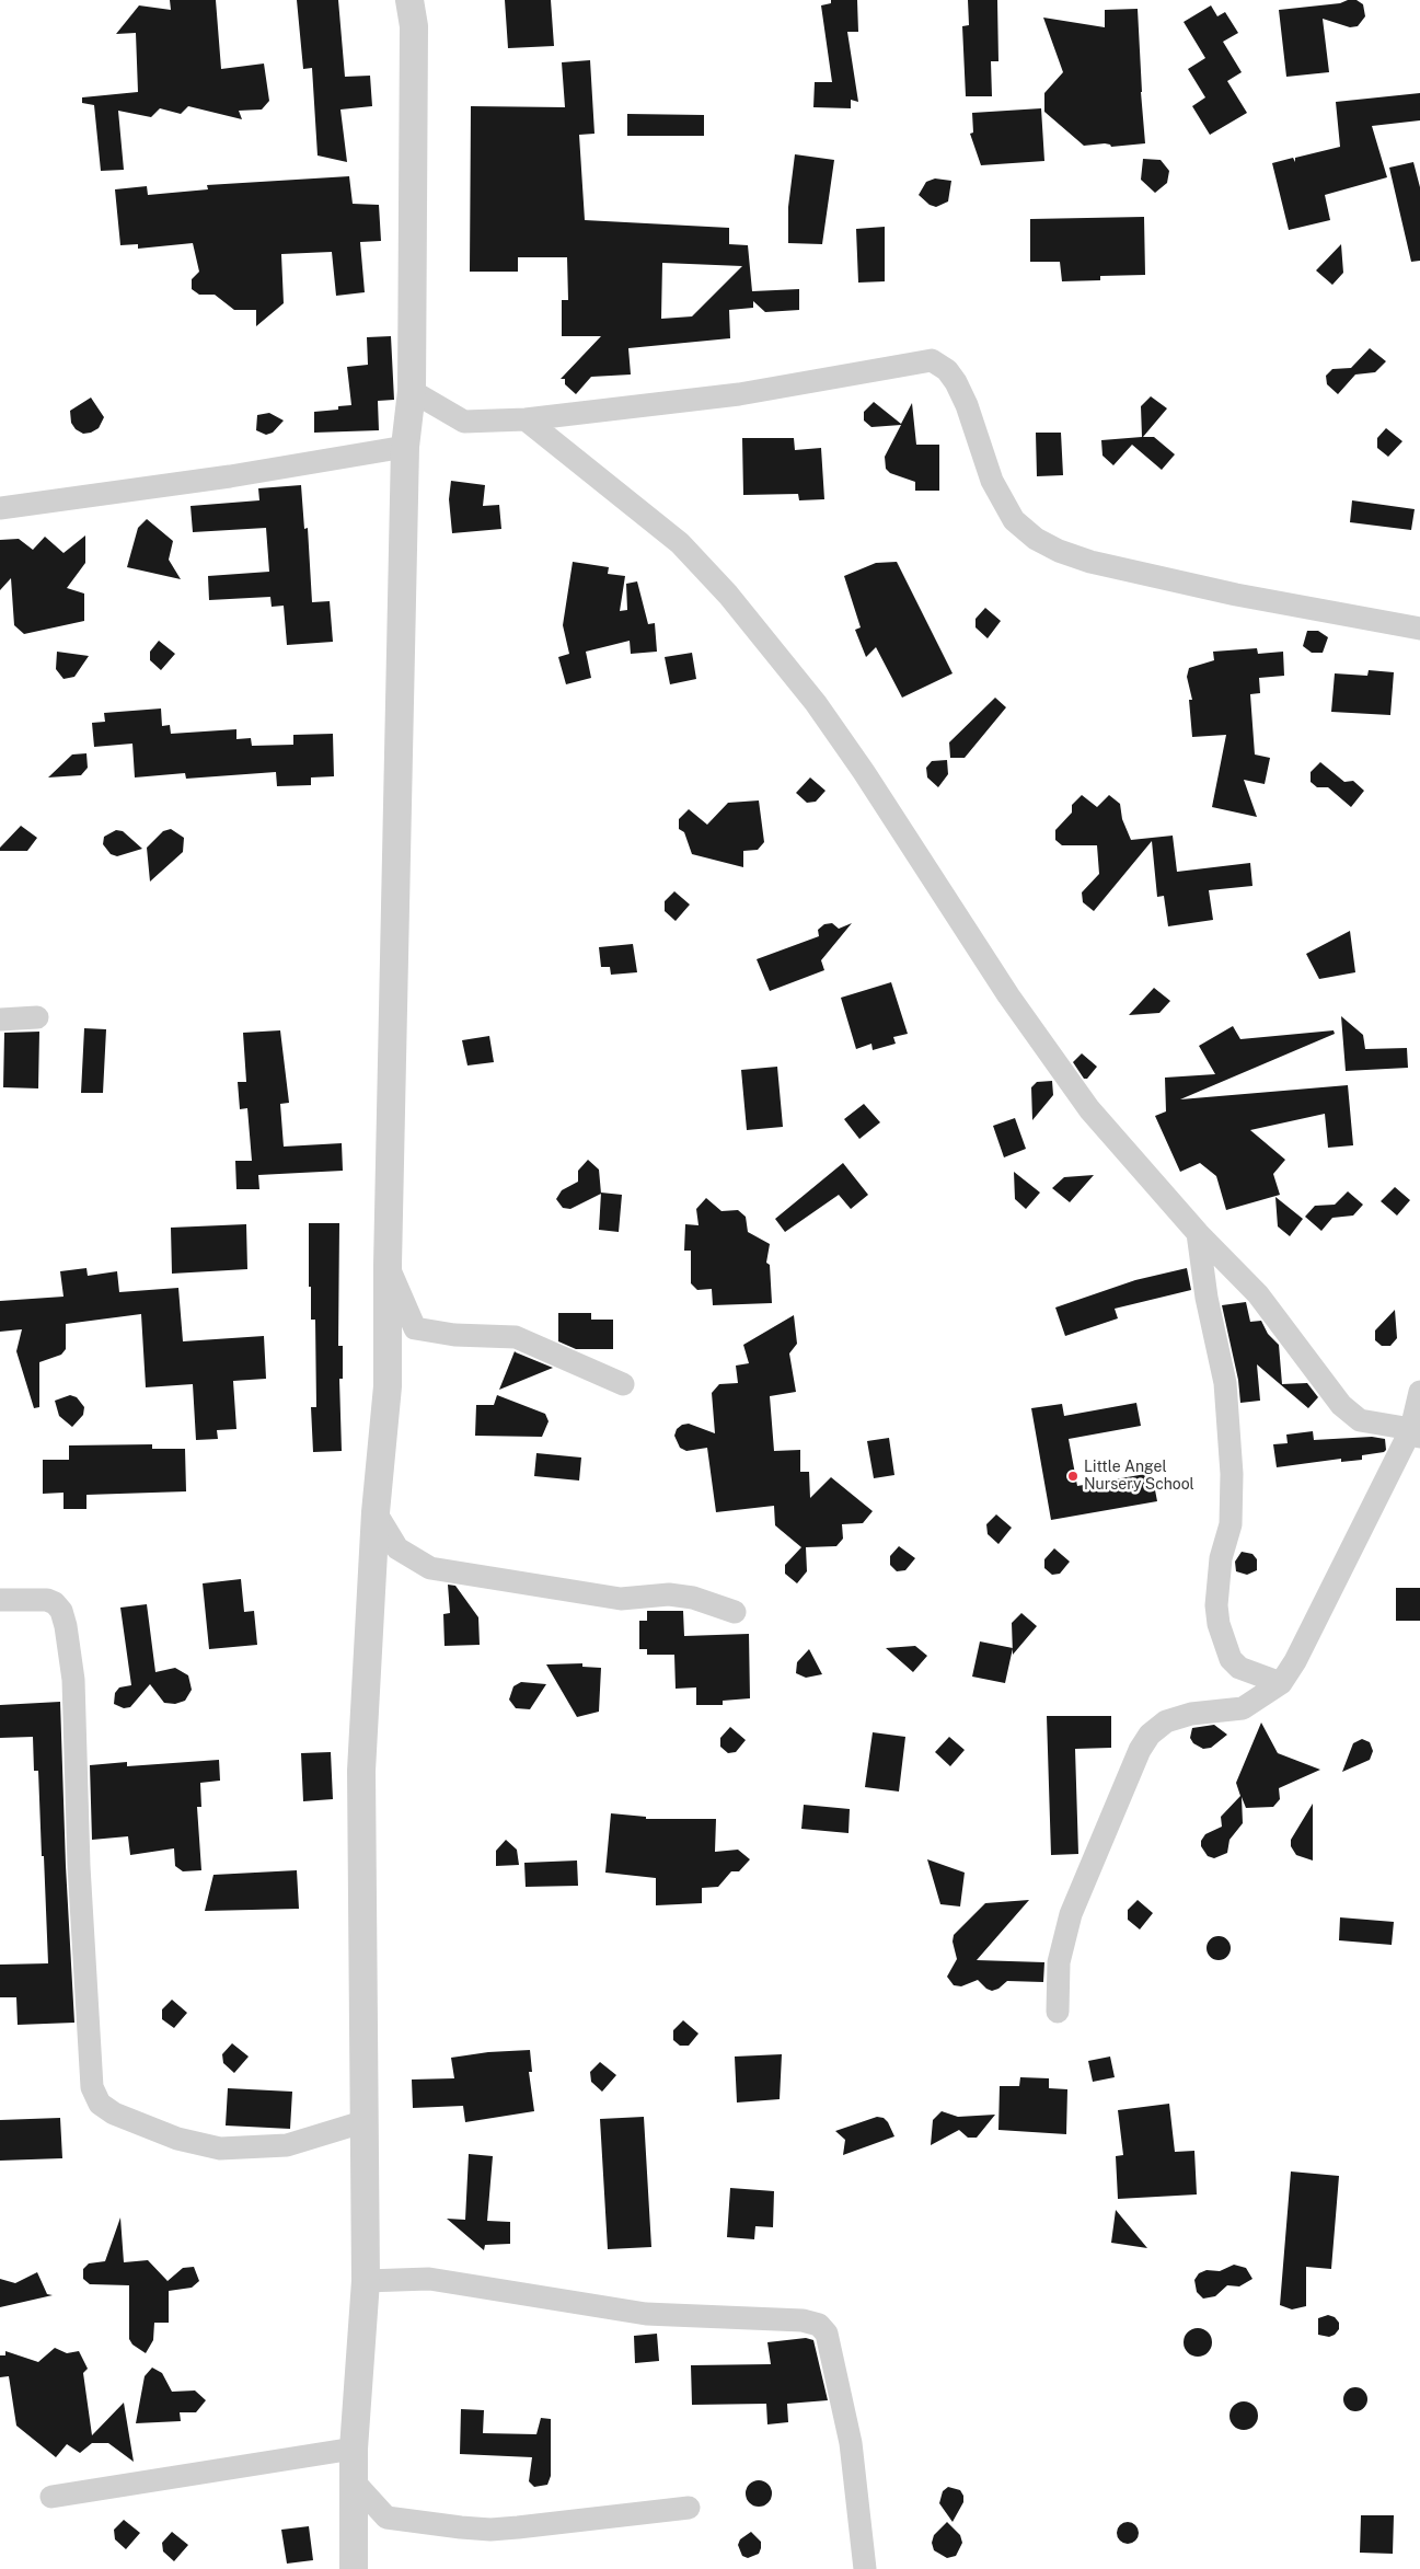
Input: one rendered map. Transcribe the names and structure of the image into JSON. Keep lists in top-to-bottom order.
{
  "places": ["Little Angel Nursery School"]
}
